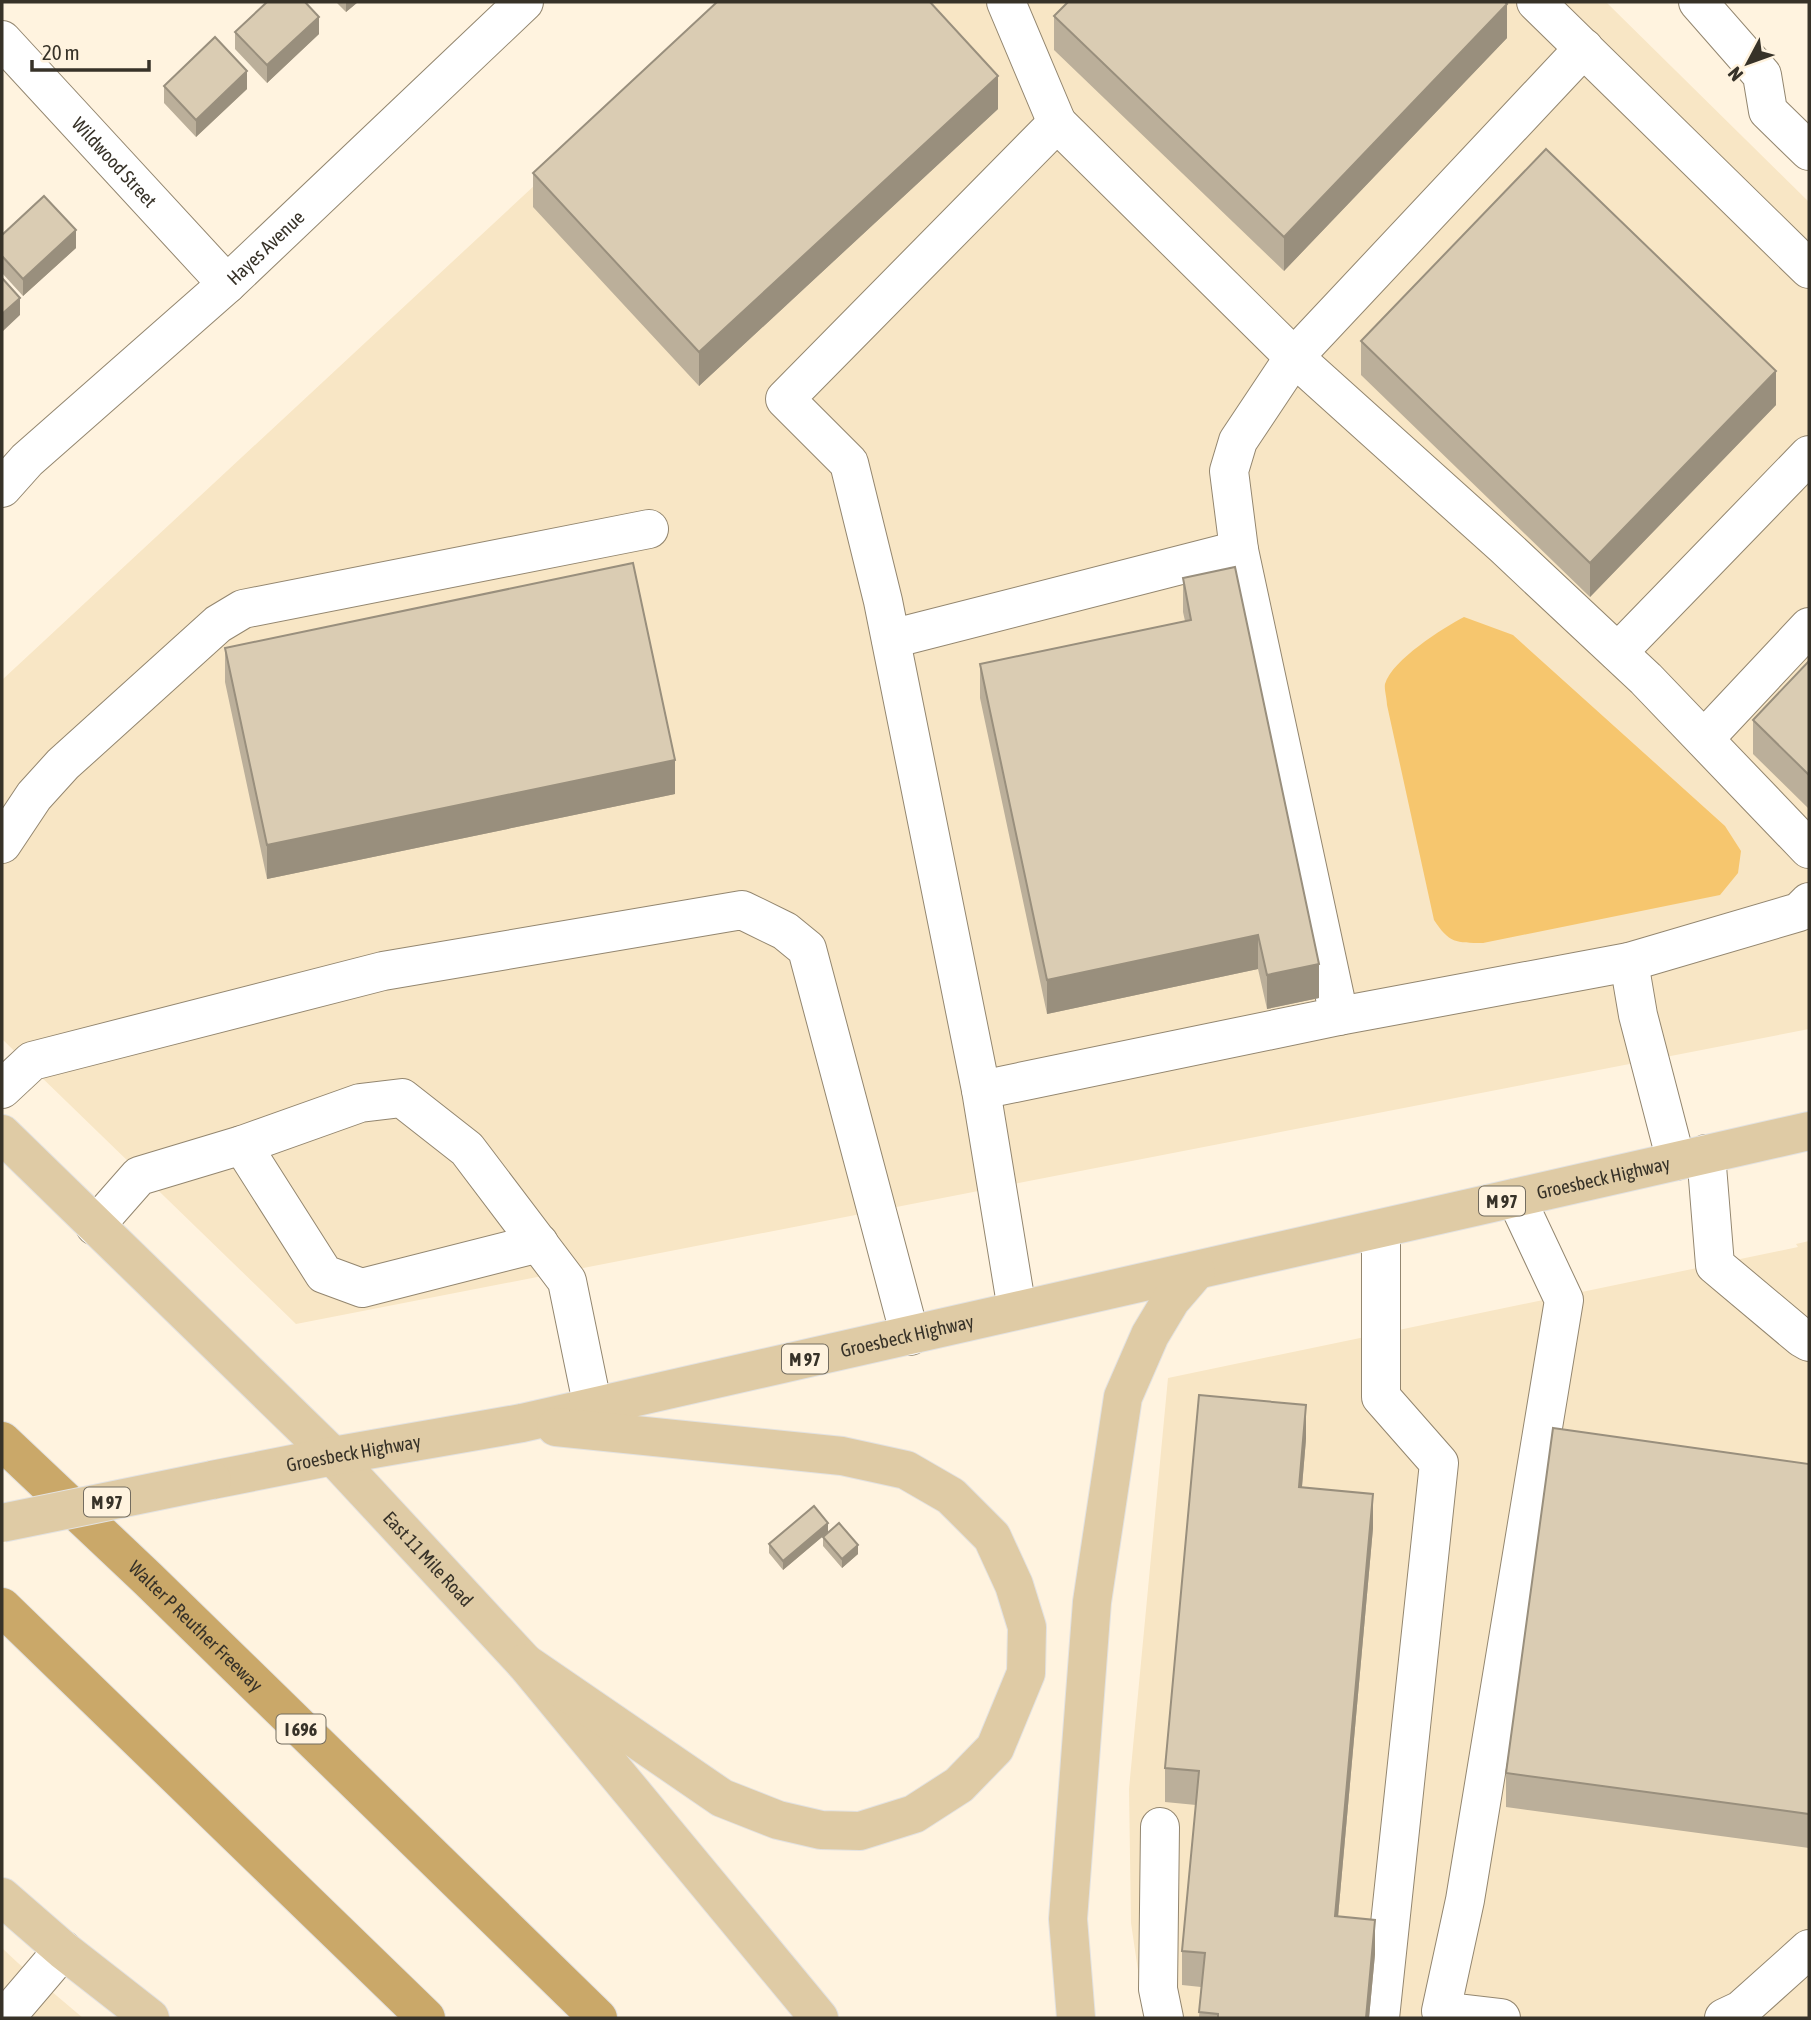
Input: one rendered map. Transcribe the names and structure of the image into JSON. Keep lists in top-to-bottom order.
{
  "streets": {
    "highway": ["Walter P Reuther Freeway", "I 696"],
    "main road": ["Groesbeck Highway", "M 97", "East 11 Mile Road"],
    "street": ["Wildwood Street", "Hayes Avenue"]
  },
  "crossings": [
    ["Wildwood Street", "Hayes Avenue"],
    ["Groesbeck Highway", "East 11 Mile Road"]
  ],
  "scale_bar": "20 m",
  "north": "bottom left"
}
